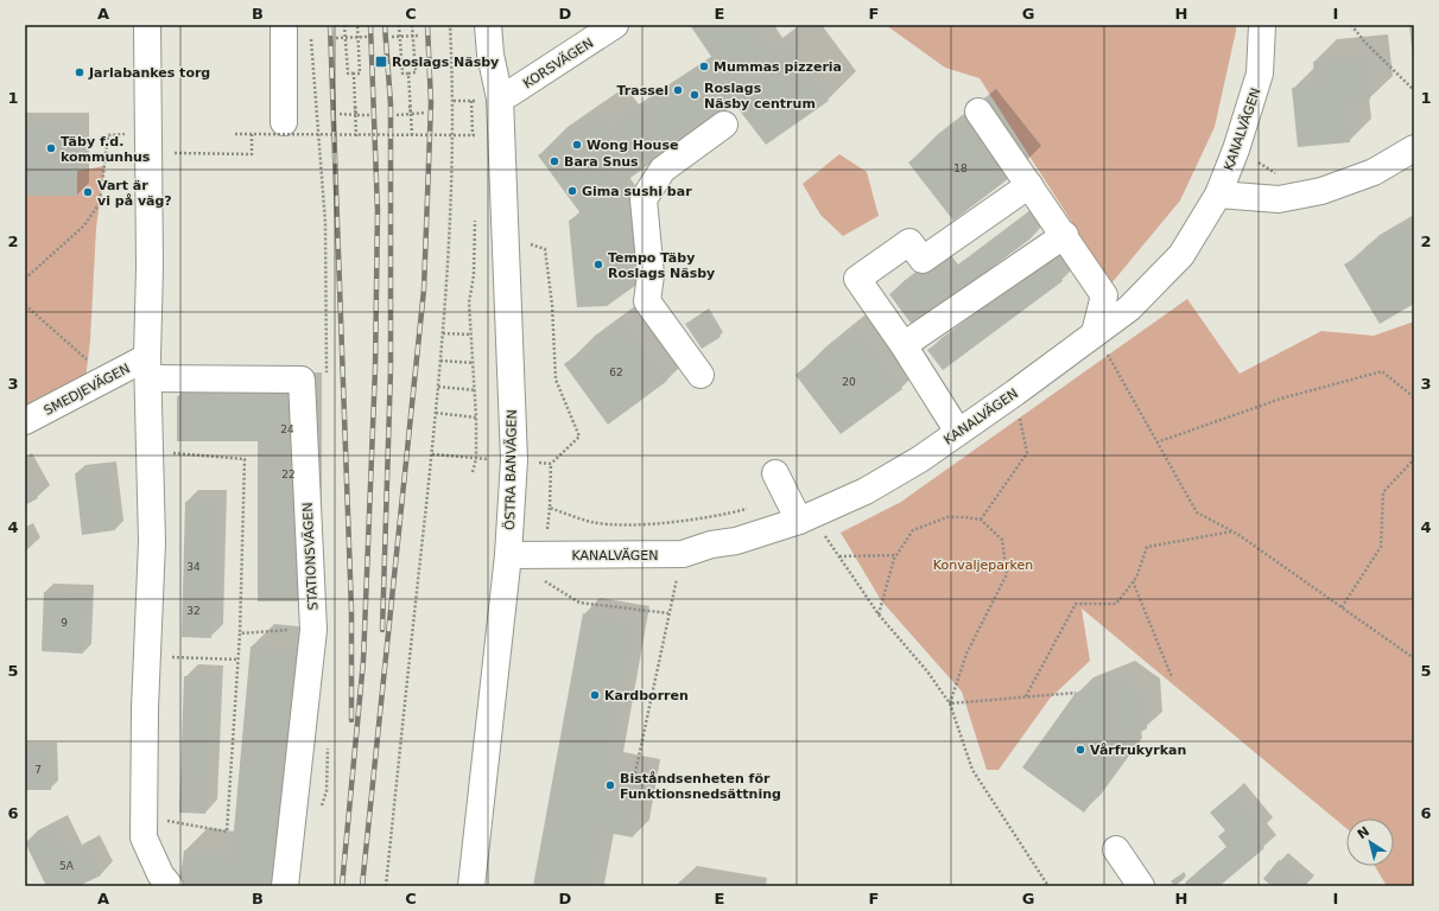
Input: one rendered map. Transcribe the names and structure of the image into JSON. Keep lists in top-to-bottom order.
{
  "streets": {
    "street": [
      "KORSVÄGEN",
      "KANALVÄGEN",
      "SMEDJEVÄGEN",
      "ÖSTRA BANVÄGEN",
      "STATIONSVÄGEN"
    ]
  },
  "crossings": [
    ["KORSVÄGEN", "ÖSTRA BANVÄGEN"],
    ["KANALVÄGEN", "ÖSTRA BANVÄGEN"],
    ["SMEDJEVÄGEN", "STATIONSVÄGEN"]
  ],
  "parks": ["Konvaljeparken"],
  "places": {
    "transit": ["Roslags Näsby"],
    "other": [
      "Mummas pizzeria",
      "Jarlabankes torg",
      "Trassel",
      "Roslags Näsby centrum",
      "Wong House",
      "Täby f.d. kommunhus",
      "Bara Snus",
      "Gima sushi bar",
      "Vart är vi på väg?",
      "Tempo Täby Roslags Näsby",
      "Kardborren",
      "Vårfrukyrkan",
      "Biståndsenheten för Funktionsnedsättning"
    ]
  },
  "house_numbers": [
    "18",
    "62",
    "20",
    "24",
    "22",
    "34",
    "32",
    "9",
    "7",
    "5A"
  ],
  "north": "top left",
  "grid": {
    "columns": [
      "A",
      "B",
      "C",
      "D",
      "E",
      "F",
      "G",
      "H",
      "I"
    ],
    "rows": [
      "1",
      "2",
      "3",
      "4",
      "5",
      "6"
    ]
  }
}
